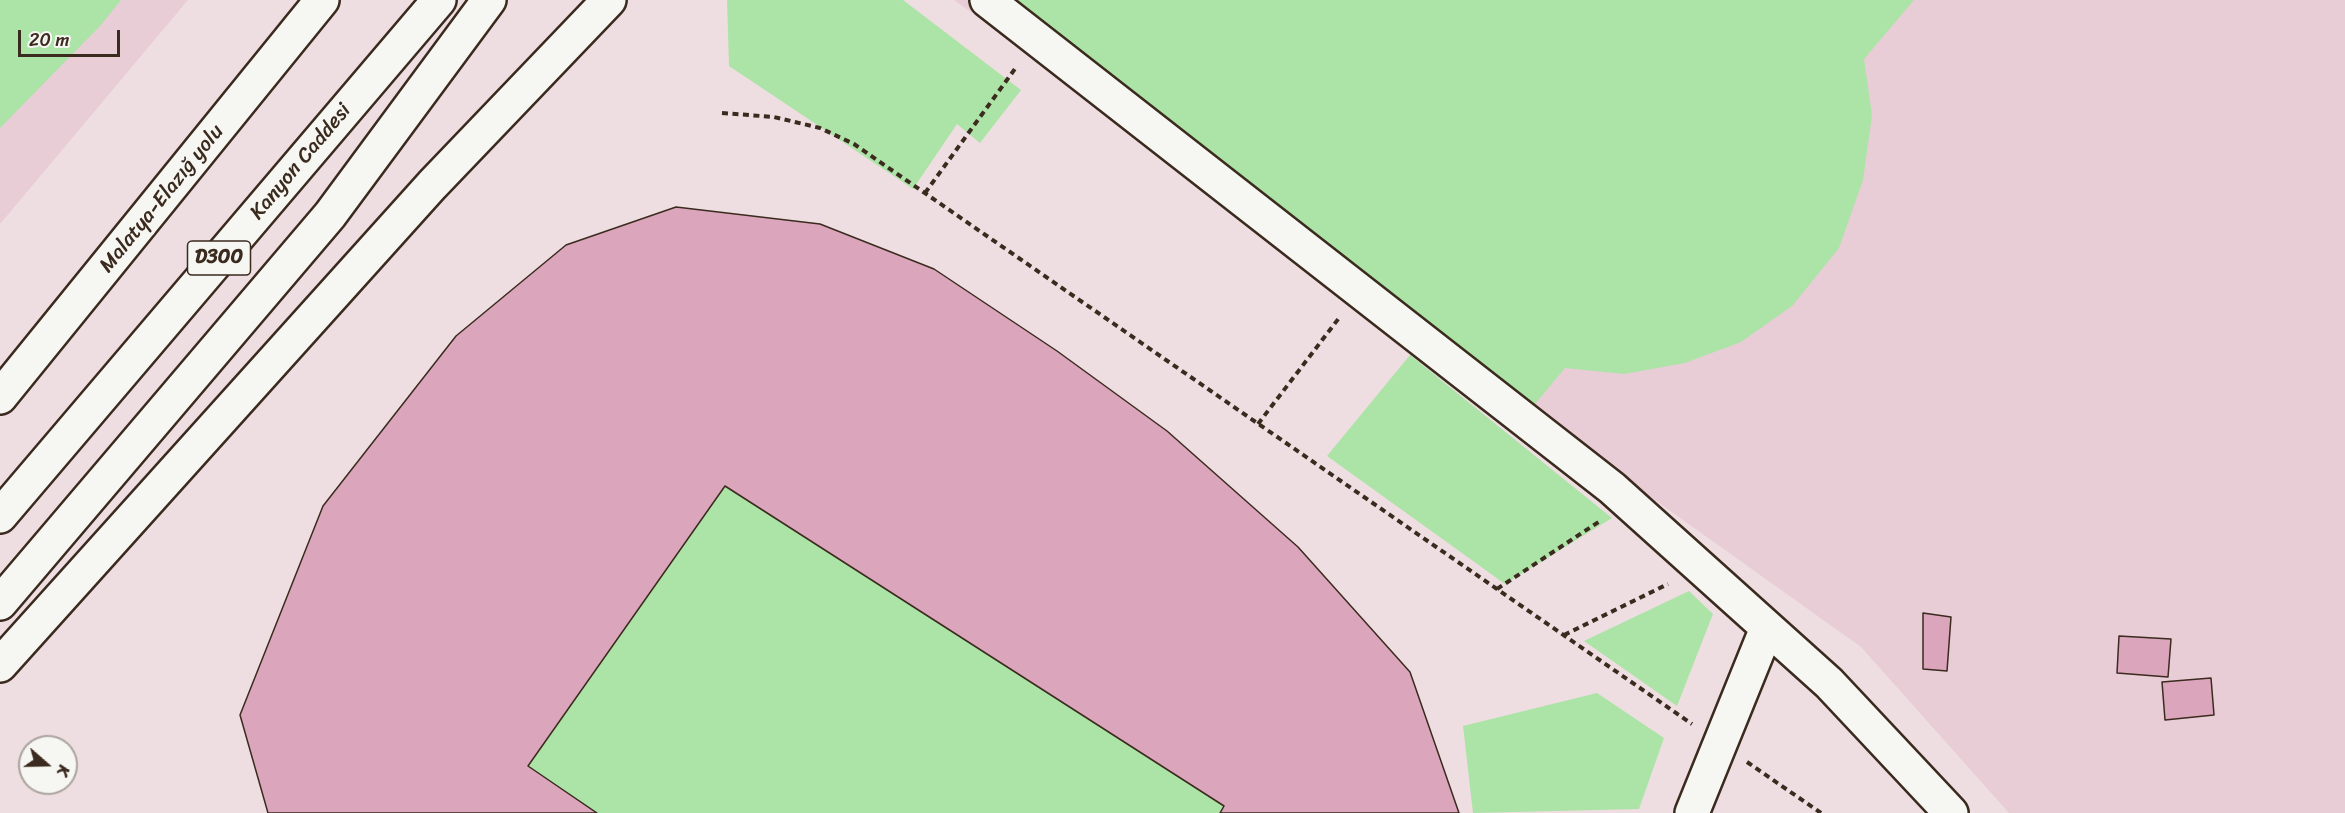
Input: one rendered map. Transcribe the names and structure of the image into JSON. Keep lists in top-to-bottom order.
{
  "streets": {
    "main road": ["Kanyon Caddesi", "Malatya-Elazığ yolu", "D300"]
  },
  "scale_bar": "20 m",
  "north": "right"
}
